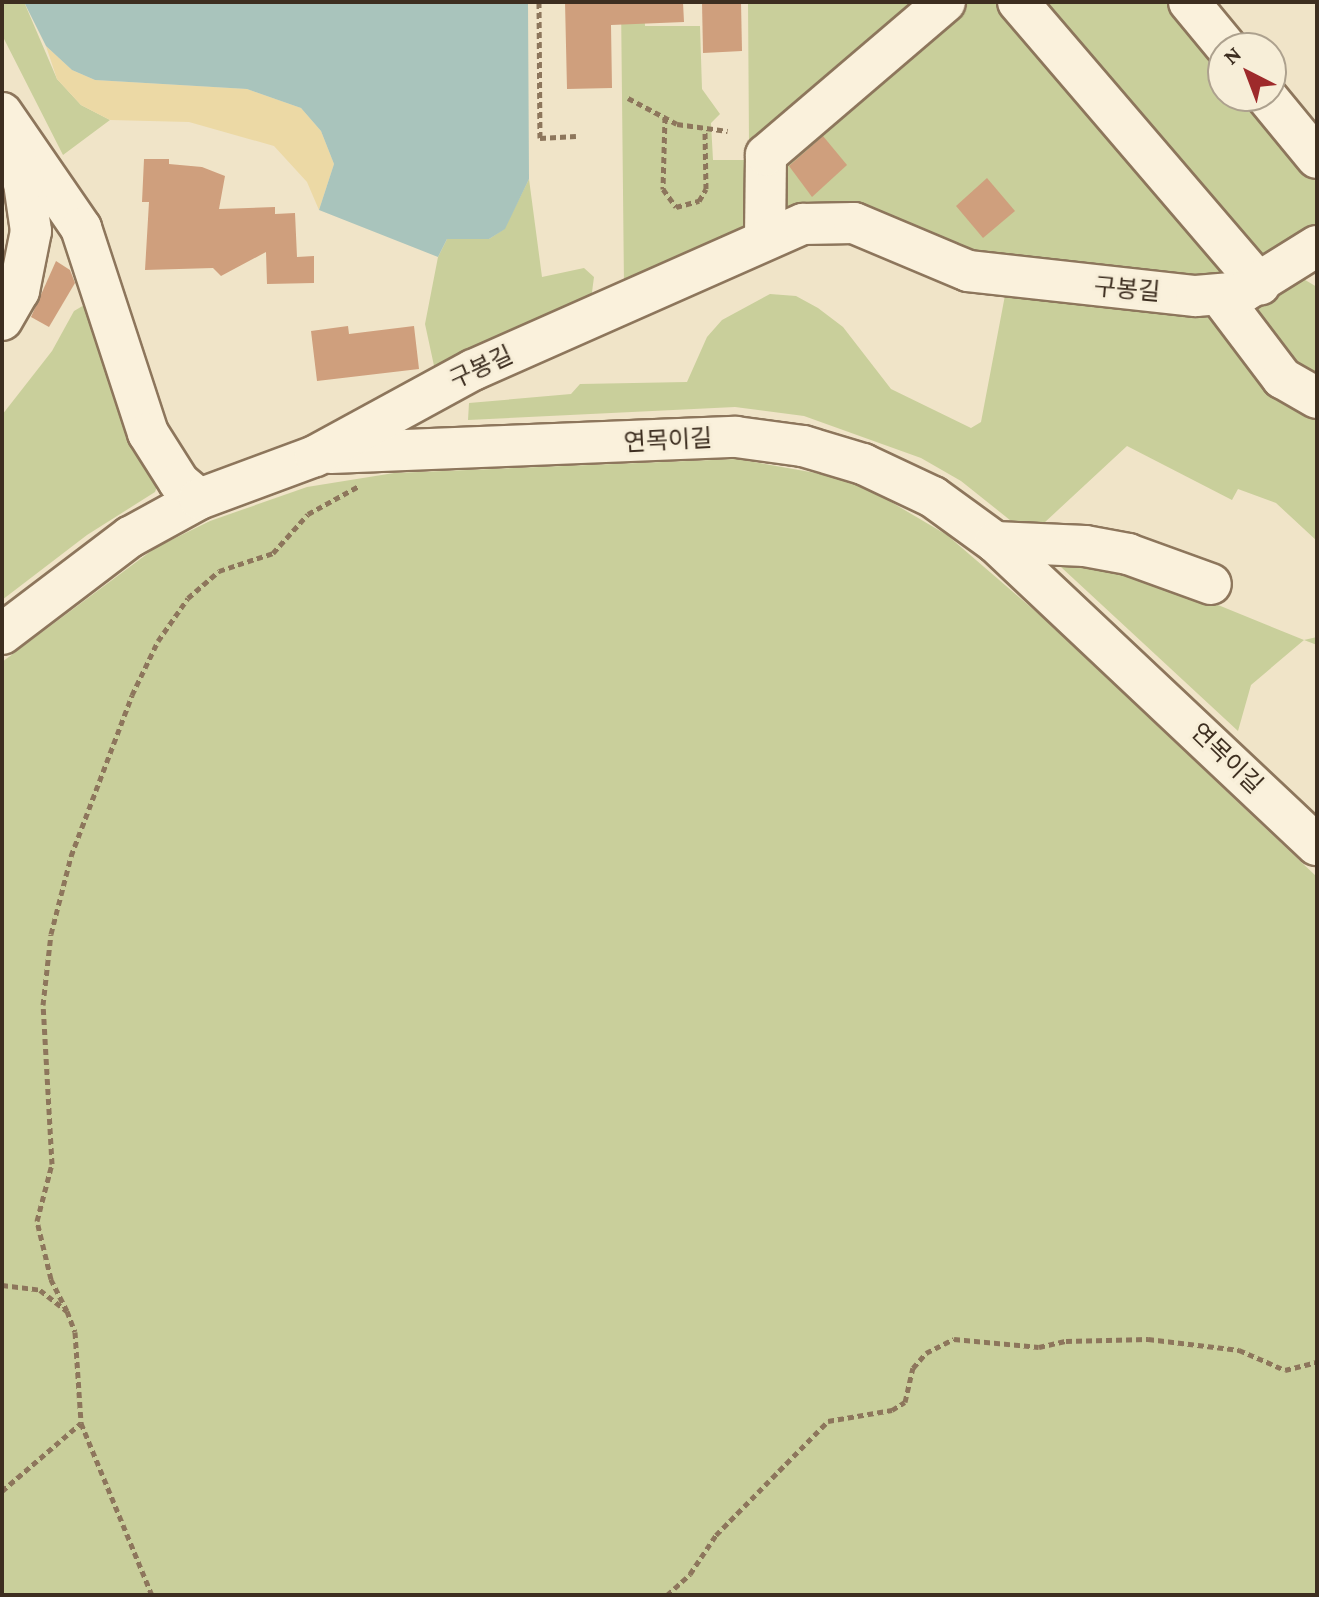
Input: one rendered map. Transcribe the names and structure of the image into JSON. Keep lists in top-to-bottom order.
{
  "streets": {
    "street": ["구봉길", "연목이길"]
  },
  "crossings": [
    ["구봉길", "연목이길"]
  ],
  "north": "top left"
}
